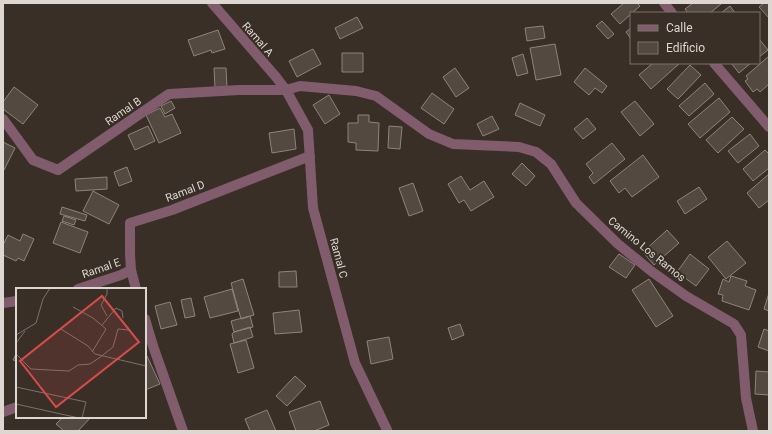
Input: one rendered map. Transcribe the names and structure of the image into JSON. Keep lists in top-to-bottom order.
{
  "streets": {
    "street": [
      "Ramal A",
      "Ramal B",
      "Ramal D",
      "Camino Los Ramos",
      "Ramal C",
      "Ramal E"
    ]
  },
  "crossings": [
    ["Ramal A", "Ramal B"],
    ["Ramal A", "Camino Los Ramos"],
    ["Ramal A", "Ramal C"],
    ["Ramal B", "Camino Los Ramos"],
    ["Ramal B", "Ramal C"],
    ["Ramal D", "Ramal C"],
    ["Ramal D", "Ramal E"],
    ["Camino Los Ramos", "Ramal C"]
  ],
  "legend": ["Calle", "Edificio"]
}
